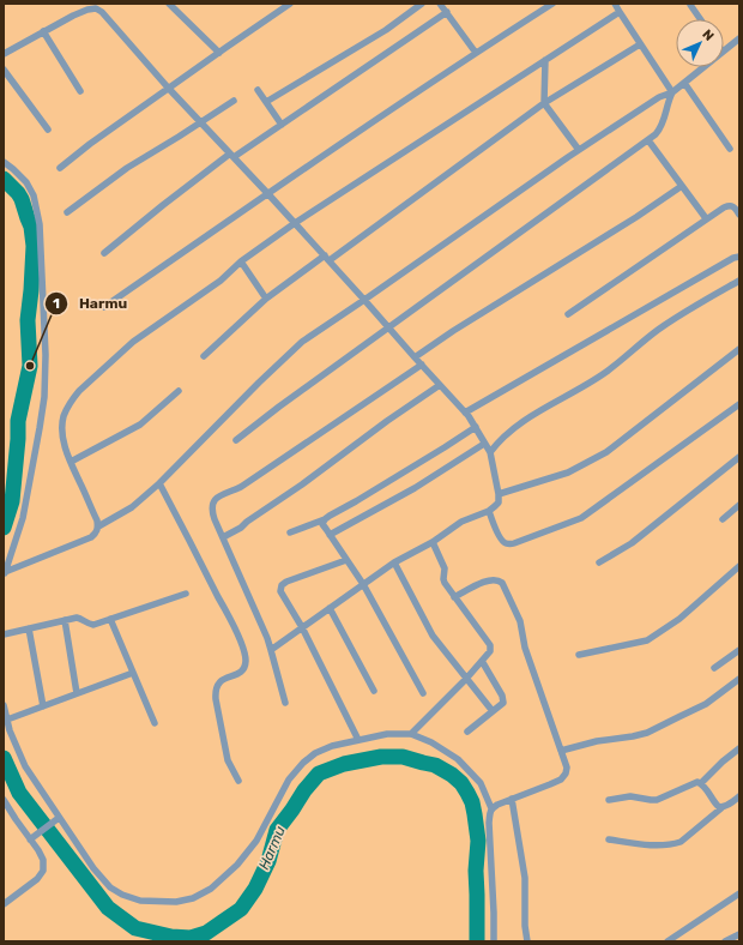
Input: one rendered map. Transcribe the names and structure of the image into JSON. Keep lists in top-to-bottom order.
{
  "water": ["Harmu"],
  "places": ["Harmu"],
  "north": "top right"
}
